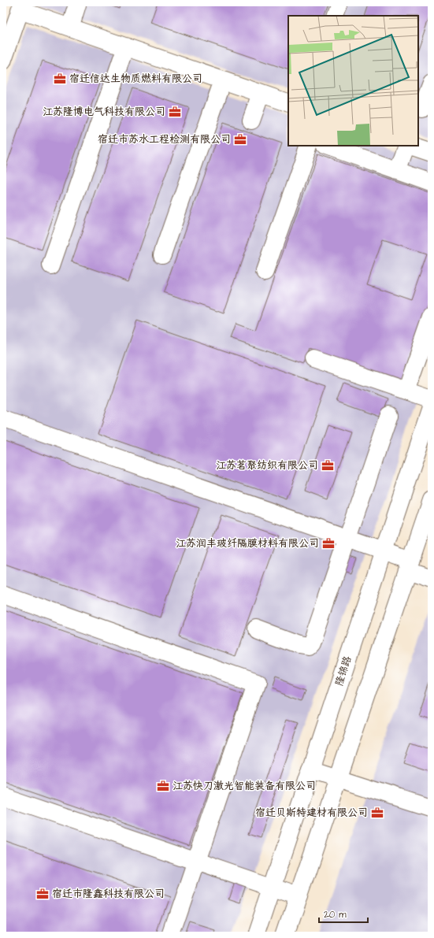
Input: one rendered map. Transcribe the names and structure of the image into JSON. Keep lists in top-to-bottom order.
{
  "streets": {
    "main road": ["隆锦路"]
  },
  "places": {
    "office": [
      "宿迁信达生物质燃料有限公司",
      "江苏隆博电气科技有限公司",
      "宿迁市苏水工程检测有限公司",
      "江苏茗聚纺织有限公司",
      "江苏润丰玻纤隔膜材料有限公司",
      "江苏快刀激光智能装备有限公司",
      "宿迁贝斯特建材有限公司",
      "宿迁市隆鑫科技有限公司"
    ]
  },
  "scale_bar": "20 m"
}
